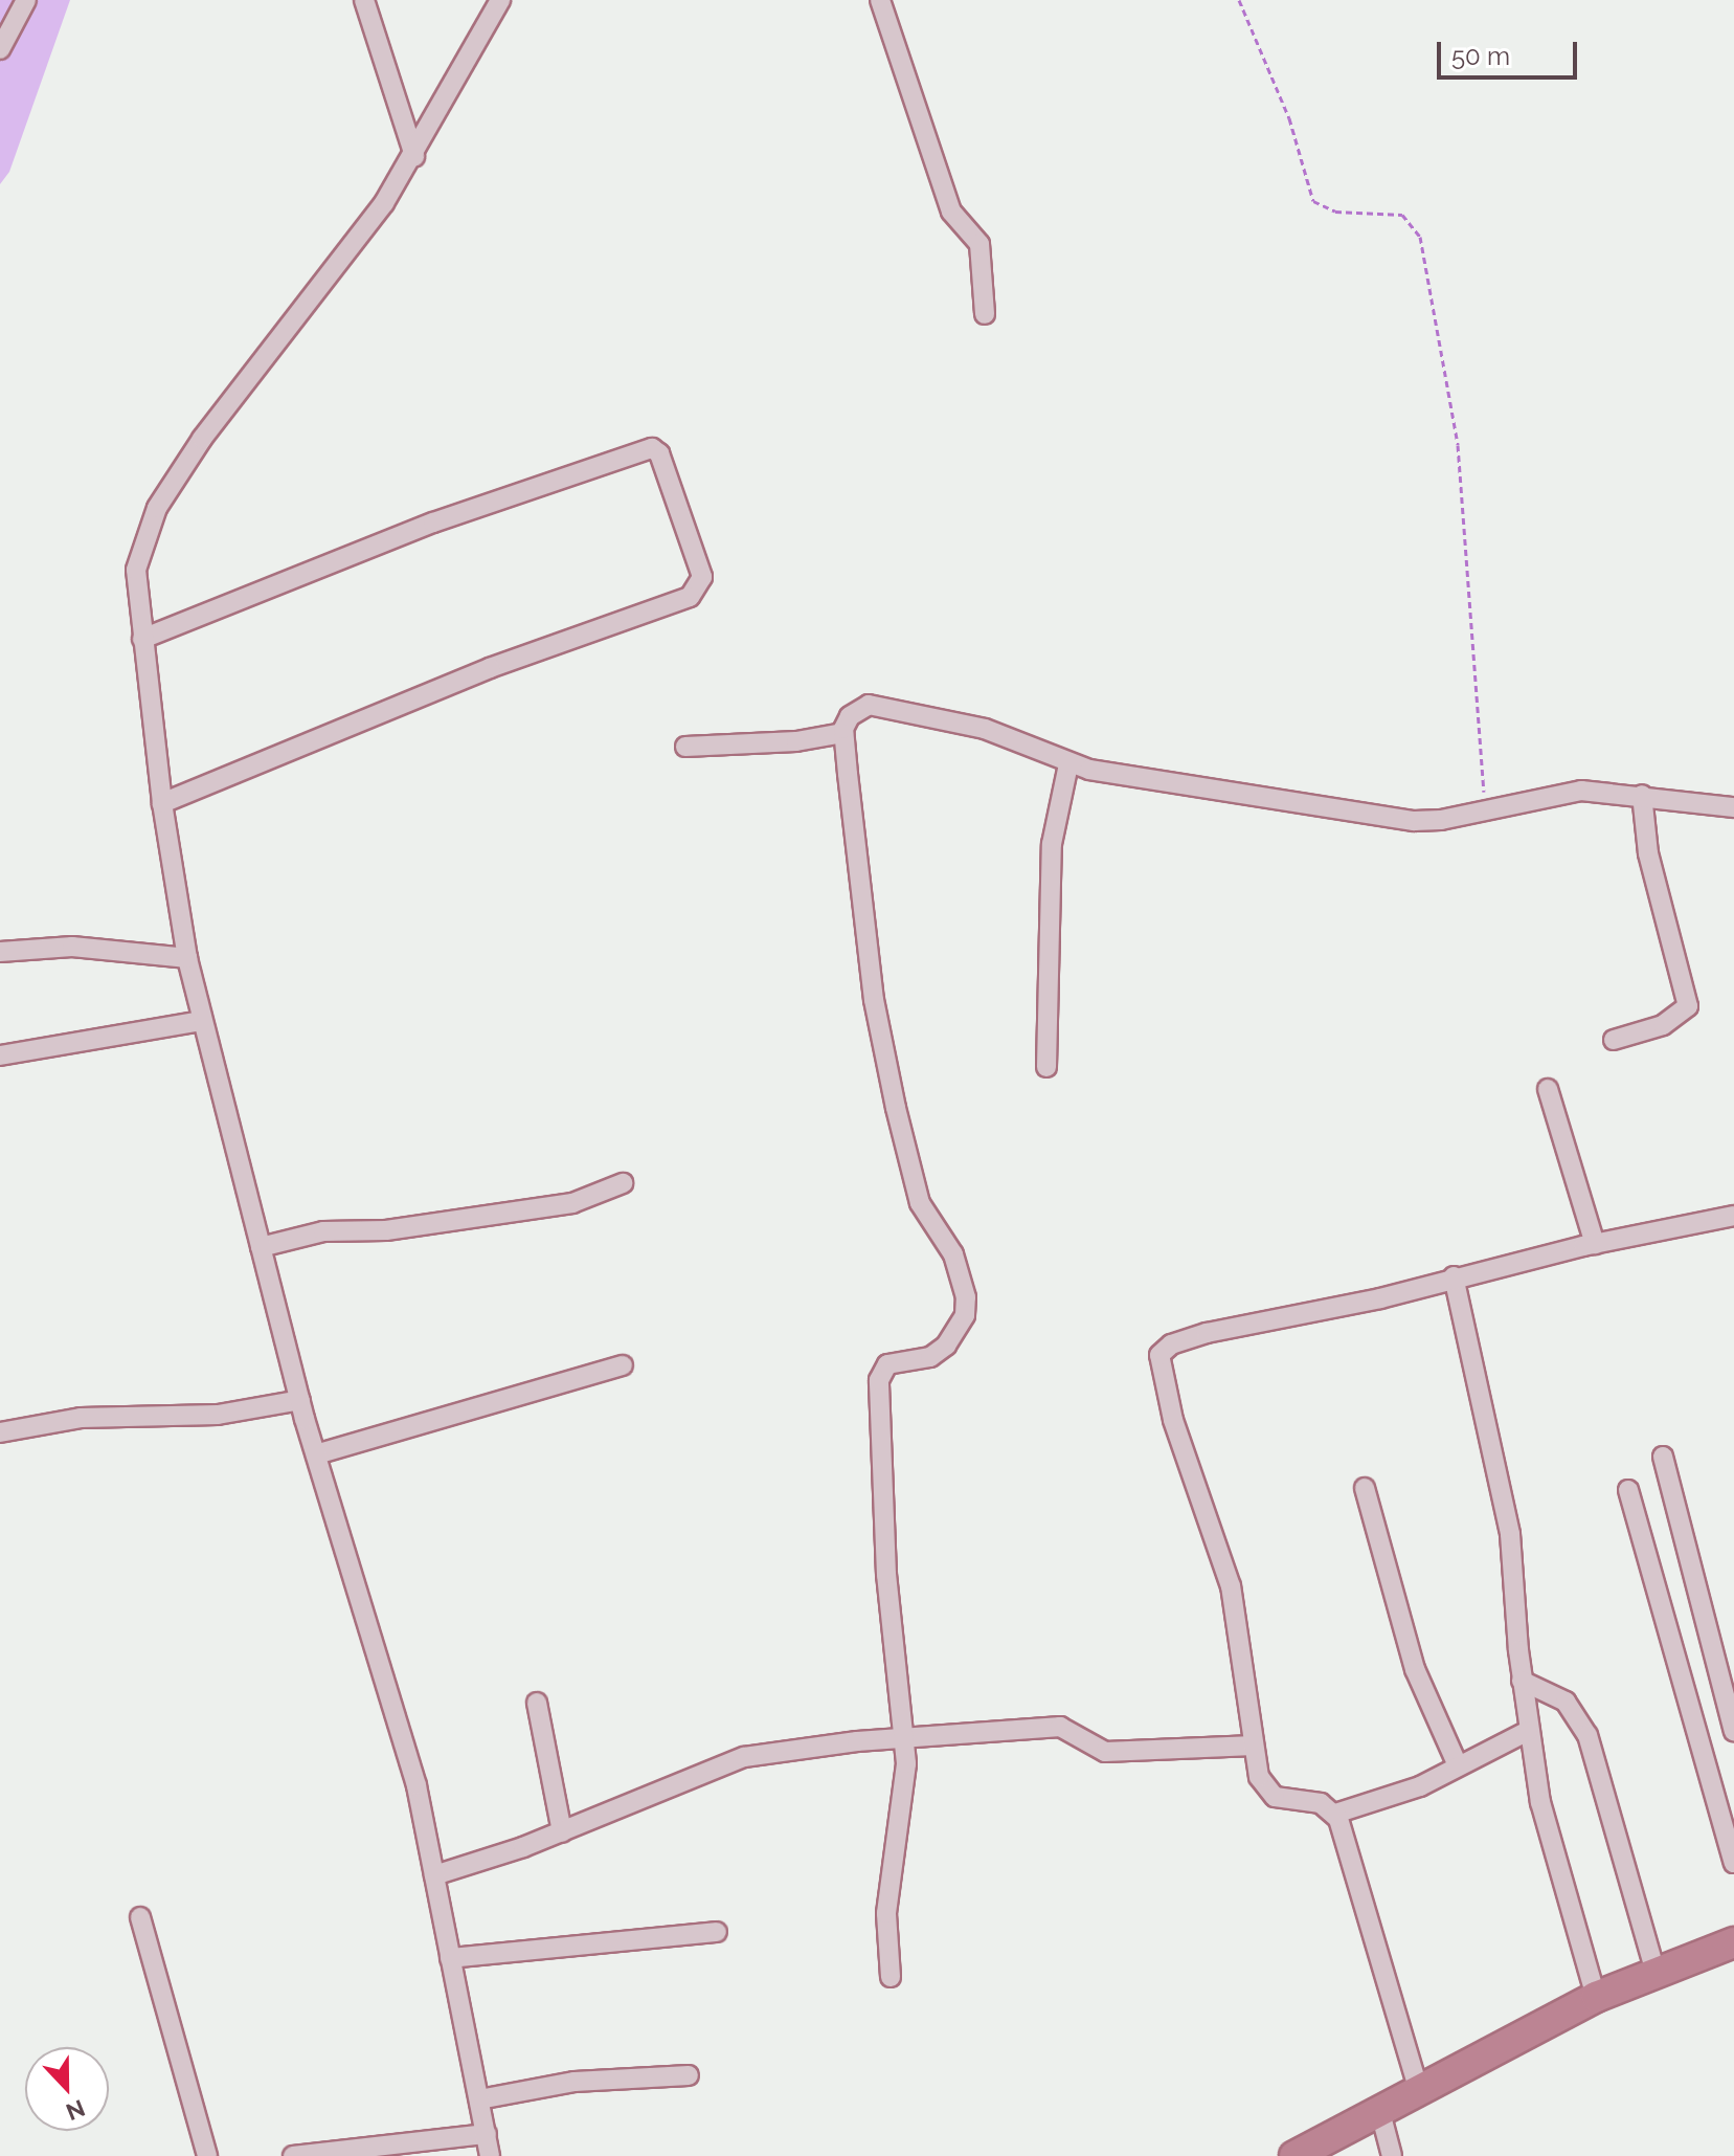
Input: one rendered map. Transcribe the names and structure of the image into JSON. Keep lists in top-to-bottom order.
{
  "scale_bar": "50 m",
  "north": "bottom"
}
